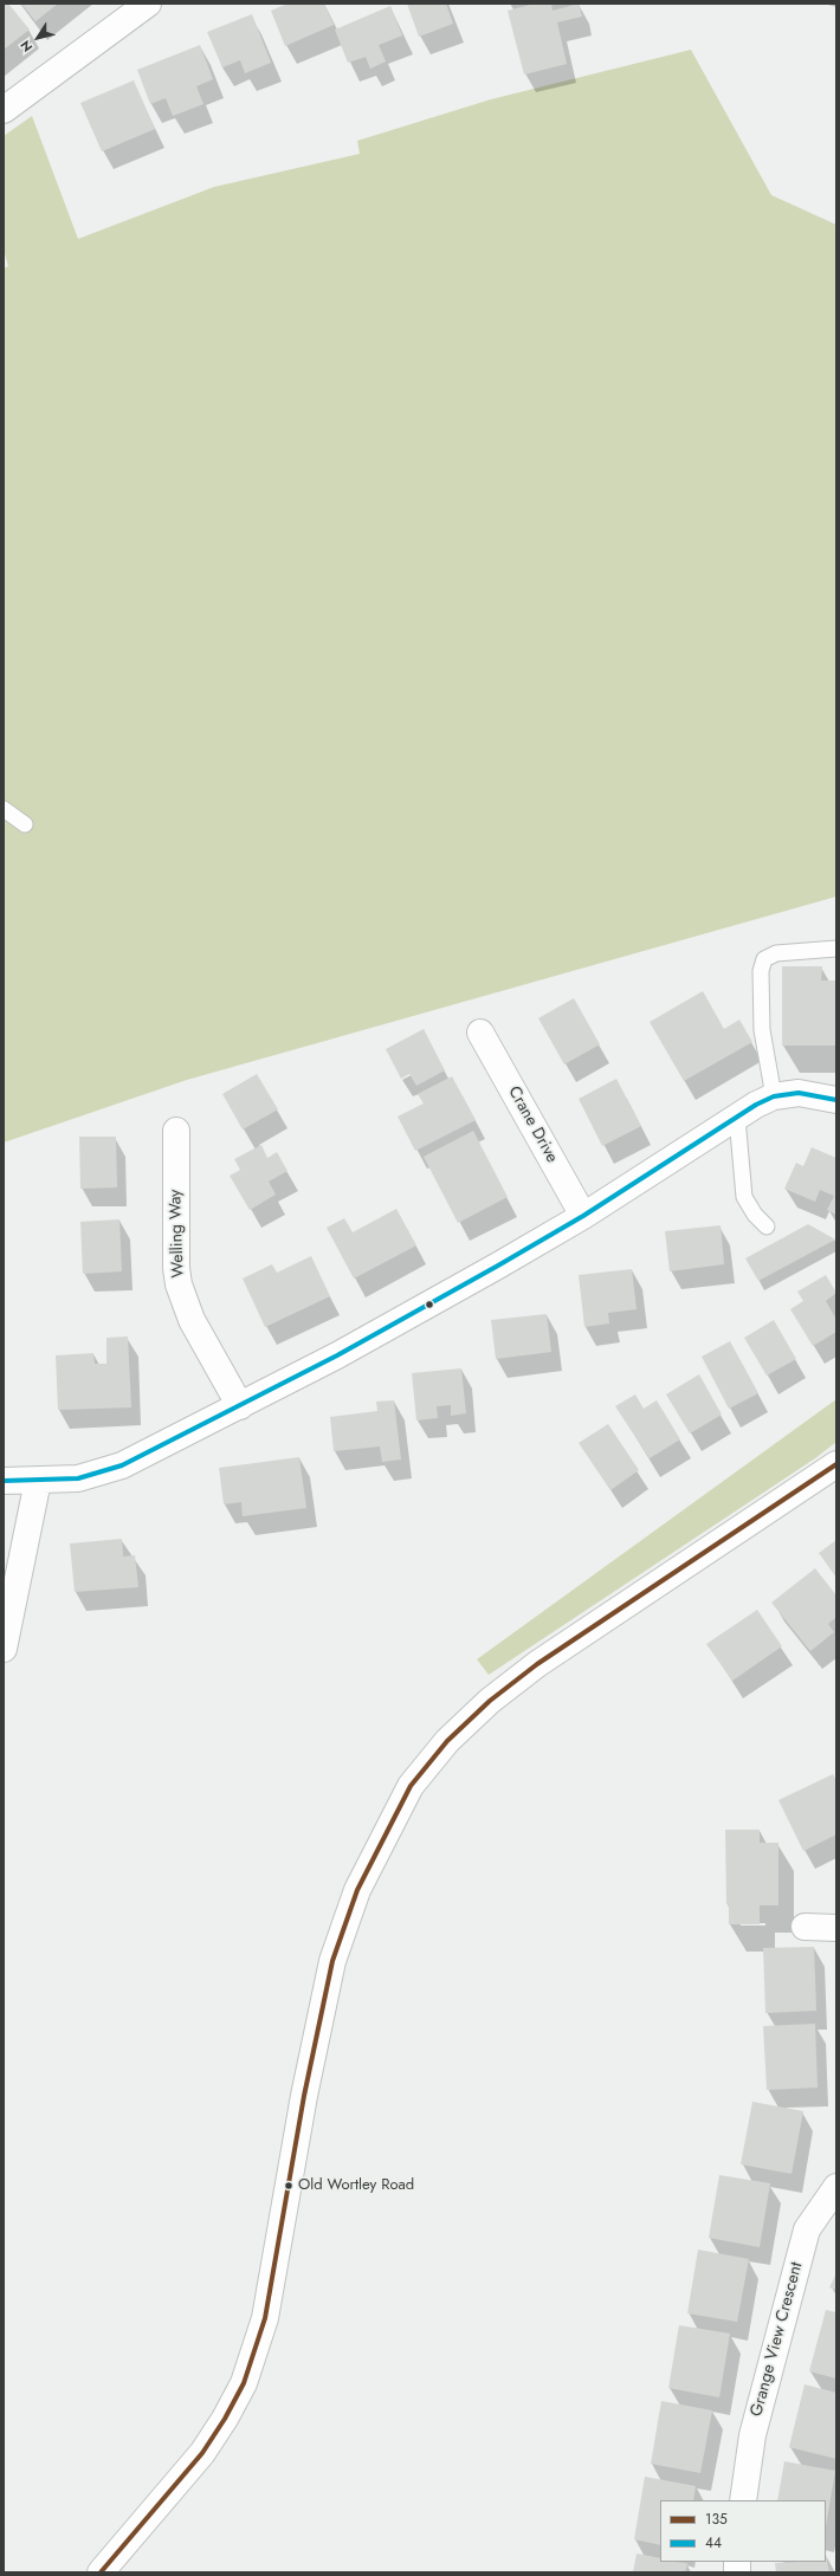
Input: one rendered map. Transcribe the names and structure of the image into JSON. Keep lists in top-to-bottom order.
{
  "streets": {
    "street": ["Crane Drive", "Welling Way", "Grange View Crescent"]
  },
  "places": ["Old Wortley Road"],
  "lines": ["transit line 44", "transit line 135"],
  "legend": ["135", "44"],
  "north": "bottom left"
}
